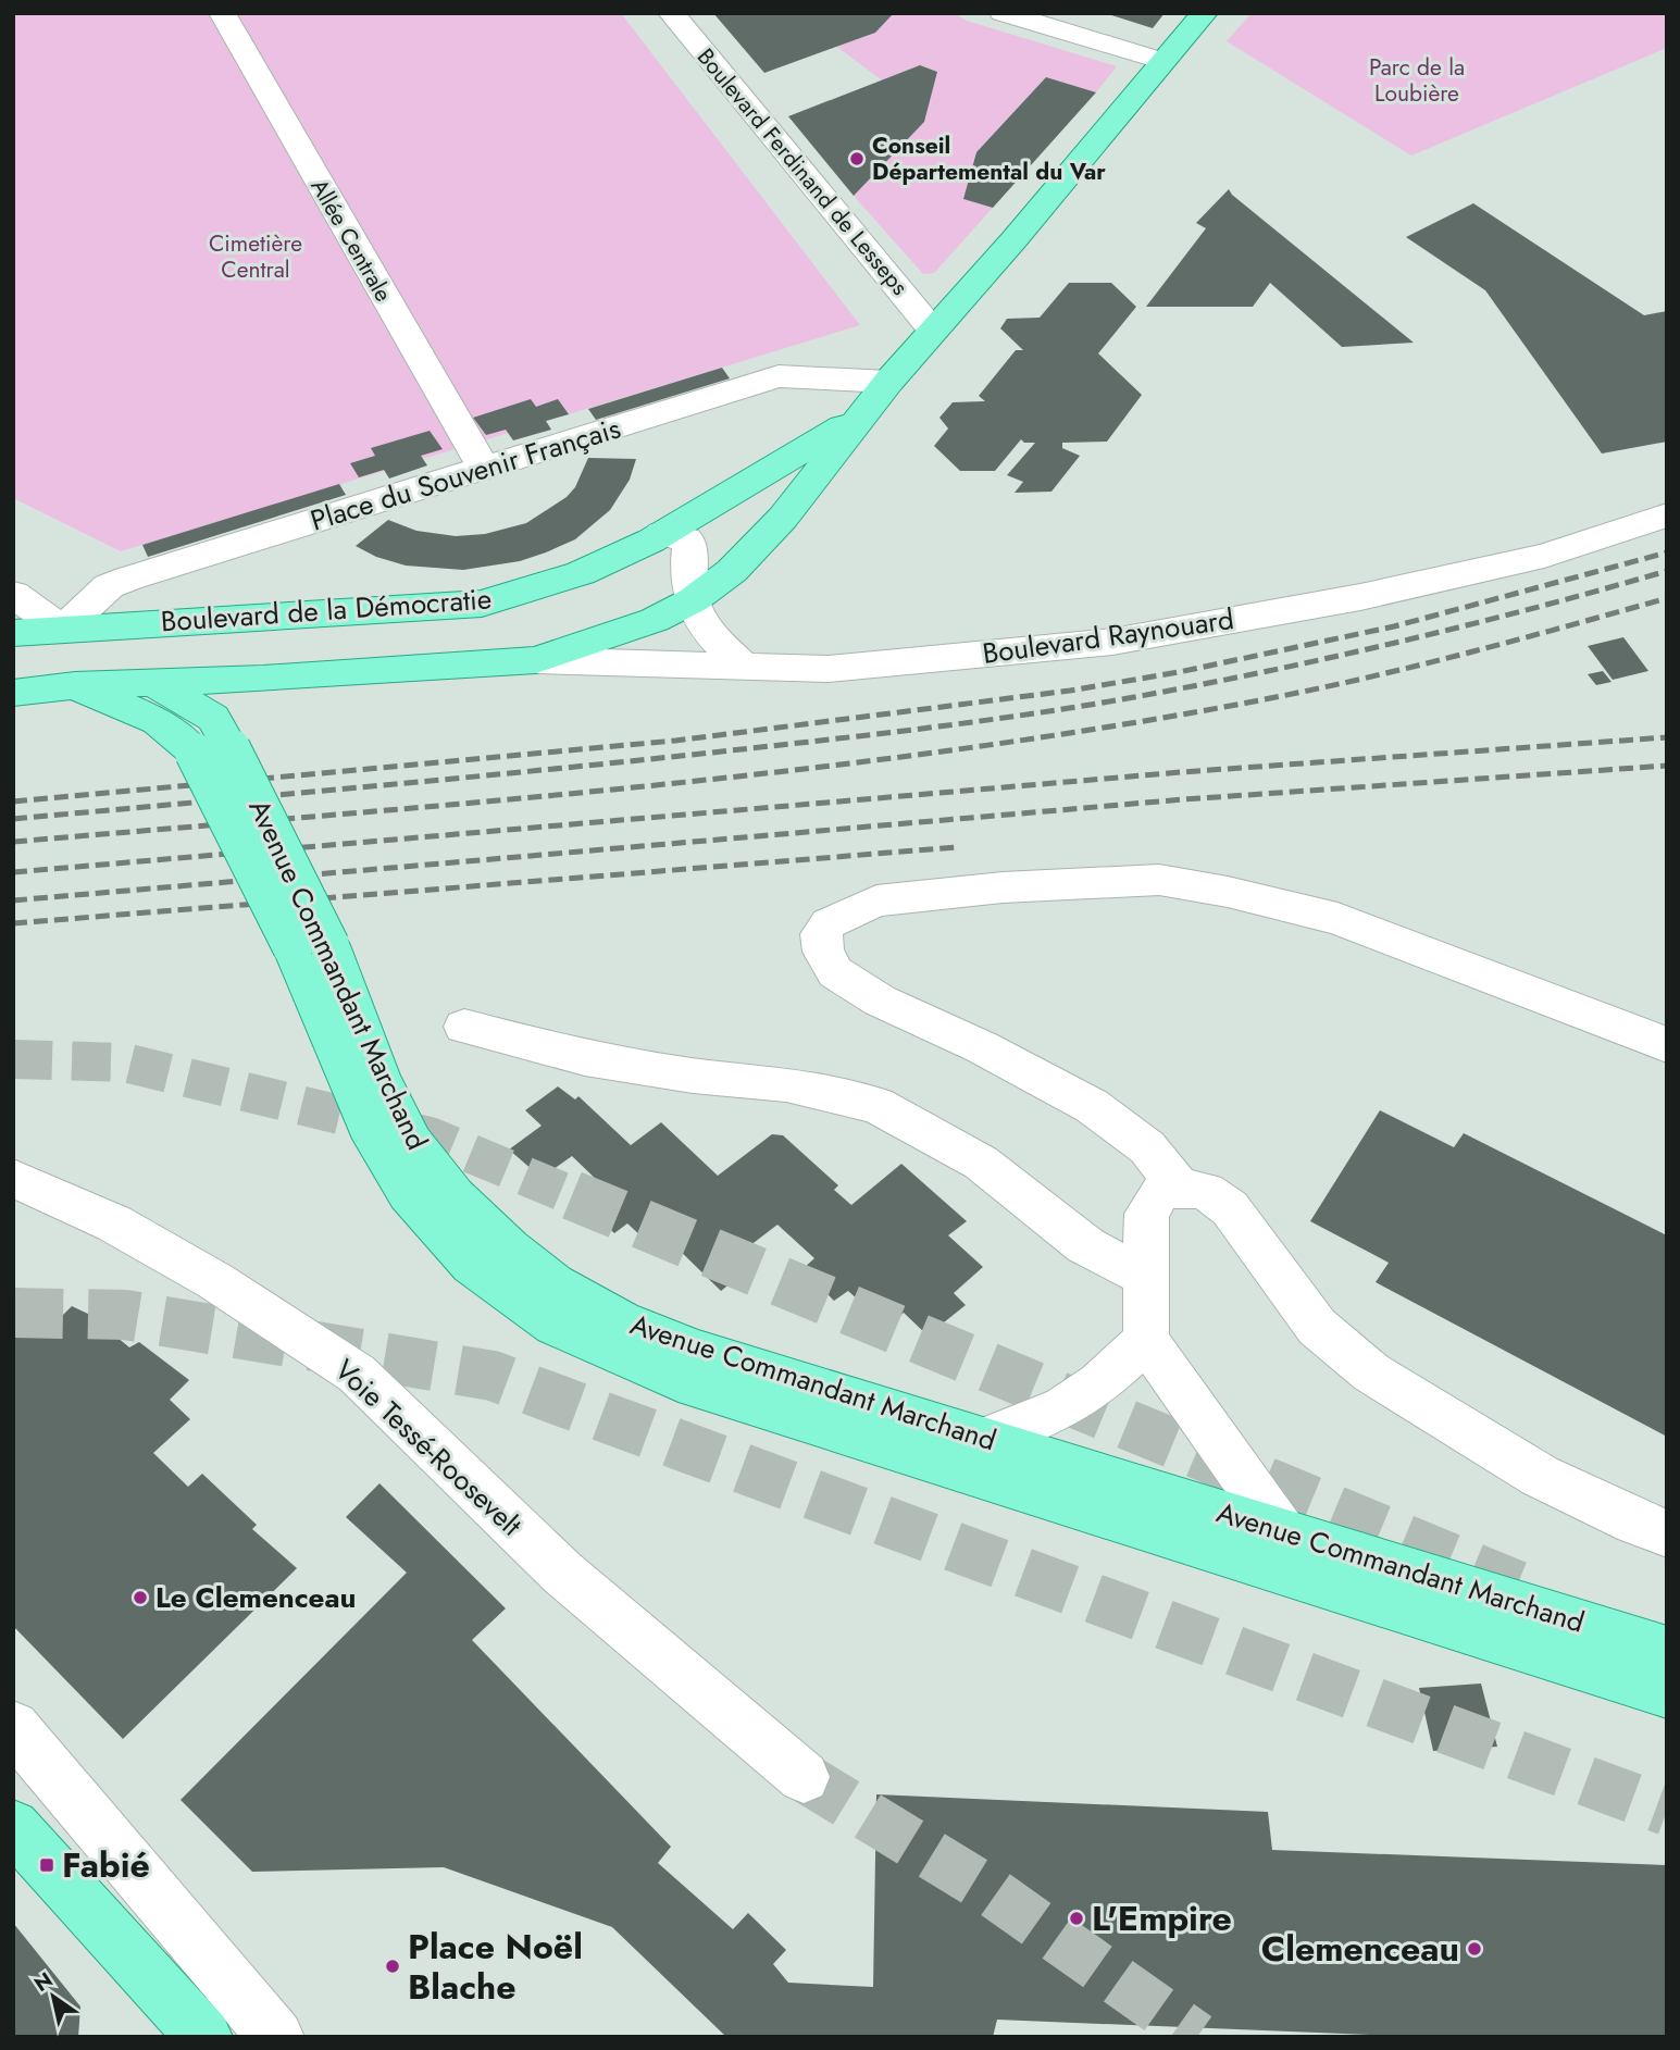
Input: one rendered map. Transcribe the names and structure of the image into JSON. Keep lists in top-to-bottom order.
{
  "streets": {
    "main road": ["Boulevard de la Démocratie", "Avenue Commandant Marchand"],
    "street": [
      "Boulevard Ferdinand de Lesseps",
      "Allée Centrale",
      "Place du Souvenir Français",
      "Boulevard Raynouard",
      "Voie Tessé-Roosevelt"
    ]
  },
  "crossings": [
    ["Boulevard Ferdinand de Lesseps", "Boulevard de la Démocratie"],
    ["Allée Centrale", "Place du Souvenir Français"],
    ["Place du Souvenir Français", "Boulevard de la Démocratie"],
    ["Boulevard de la Démocratie", "Boulevard Raynouard"]
  ],
  "parks": ["Parc de la Loubière", "Cimetière Central"],
  "places": {
    "other": [
      "Conseil Départemental du Var",
      "Le Clemenceau",
      "L'Empire",
      "Clemenceau",
      "Place Noël Blache"
    ],
    "transit": ["Fabié"]
  },
  "north": "top left"
}
